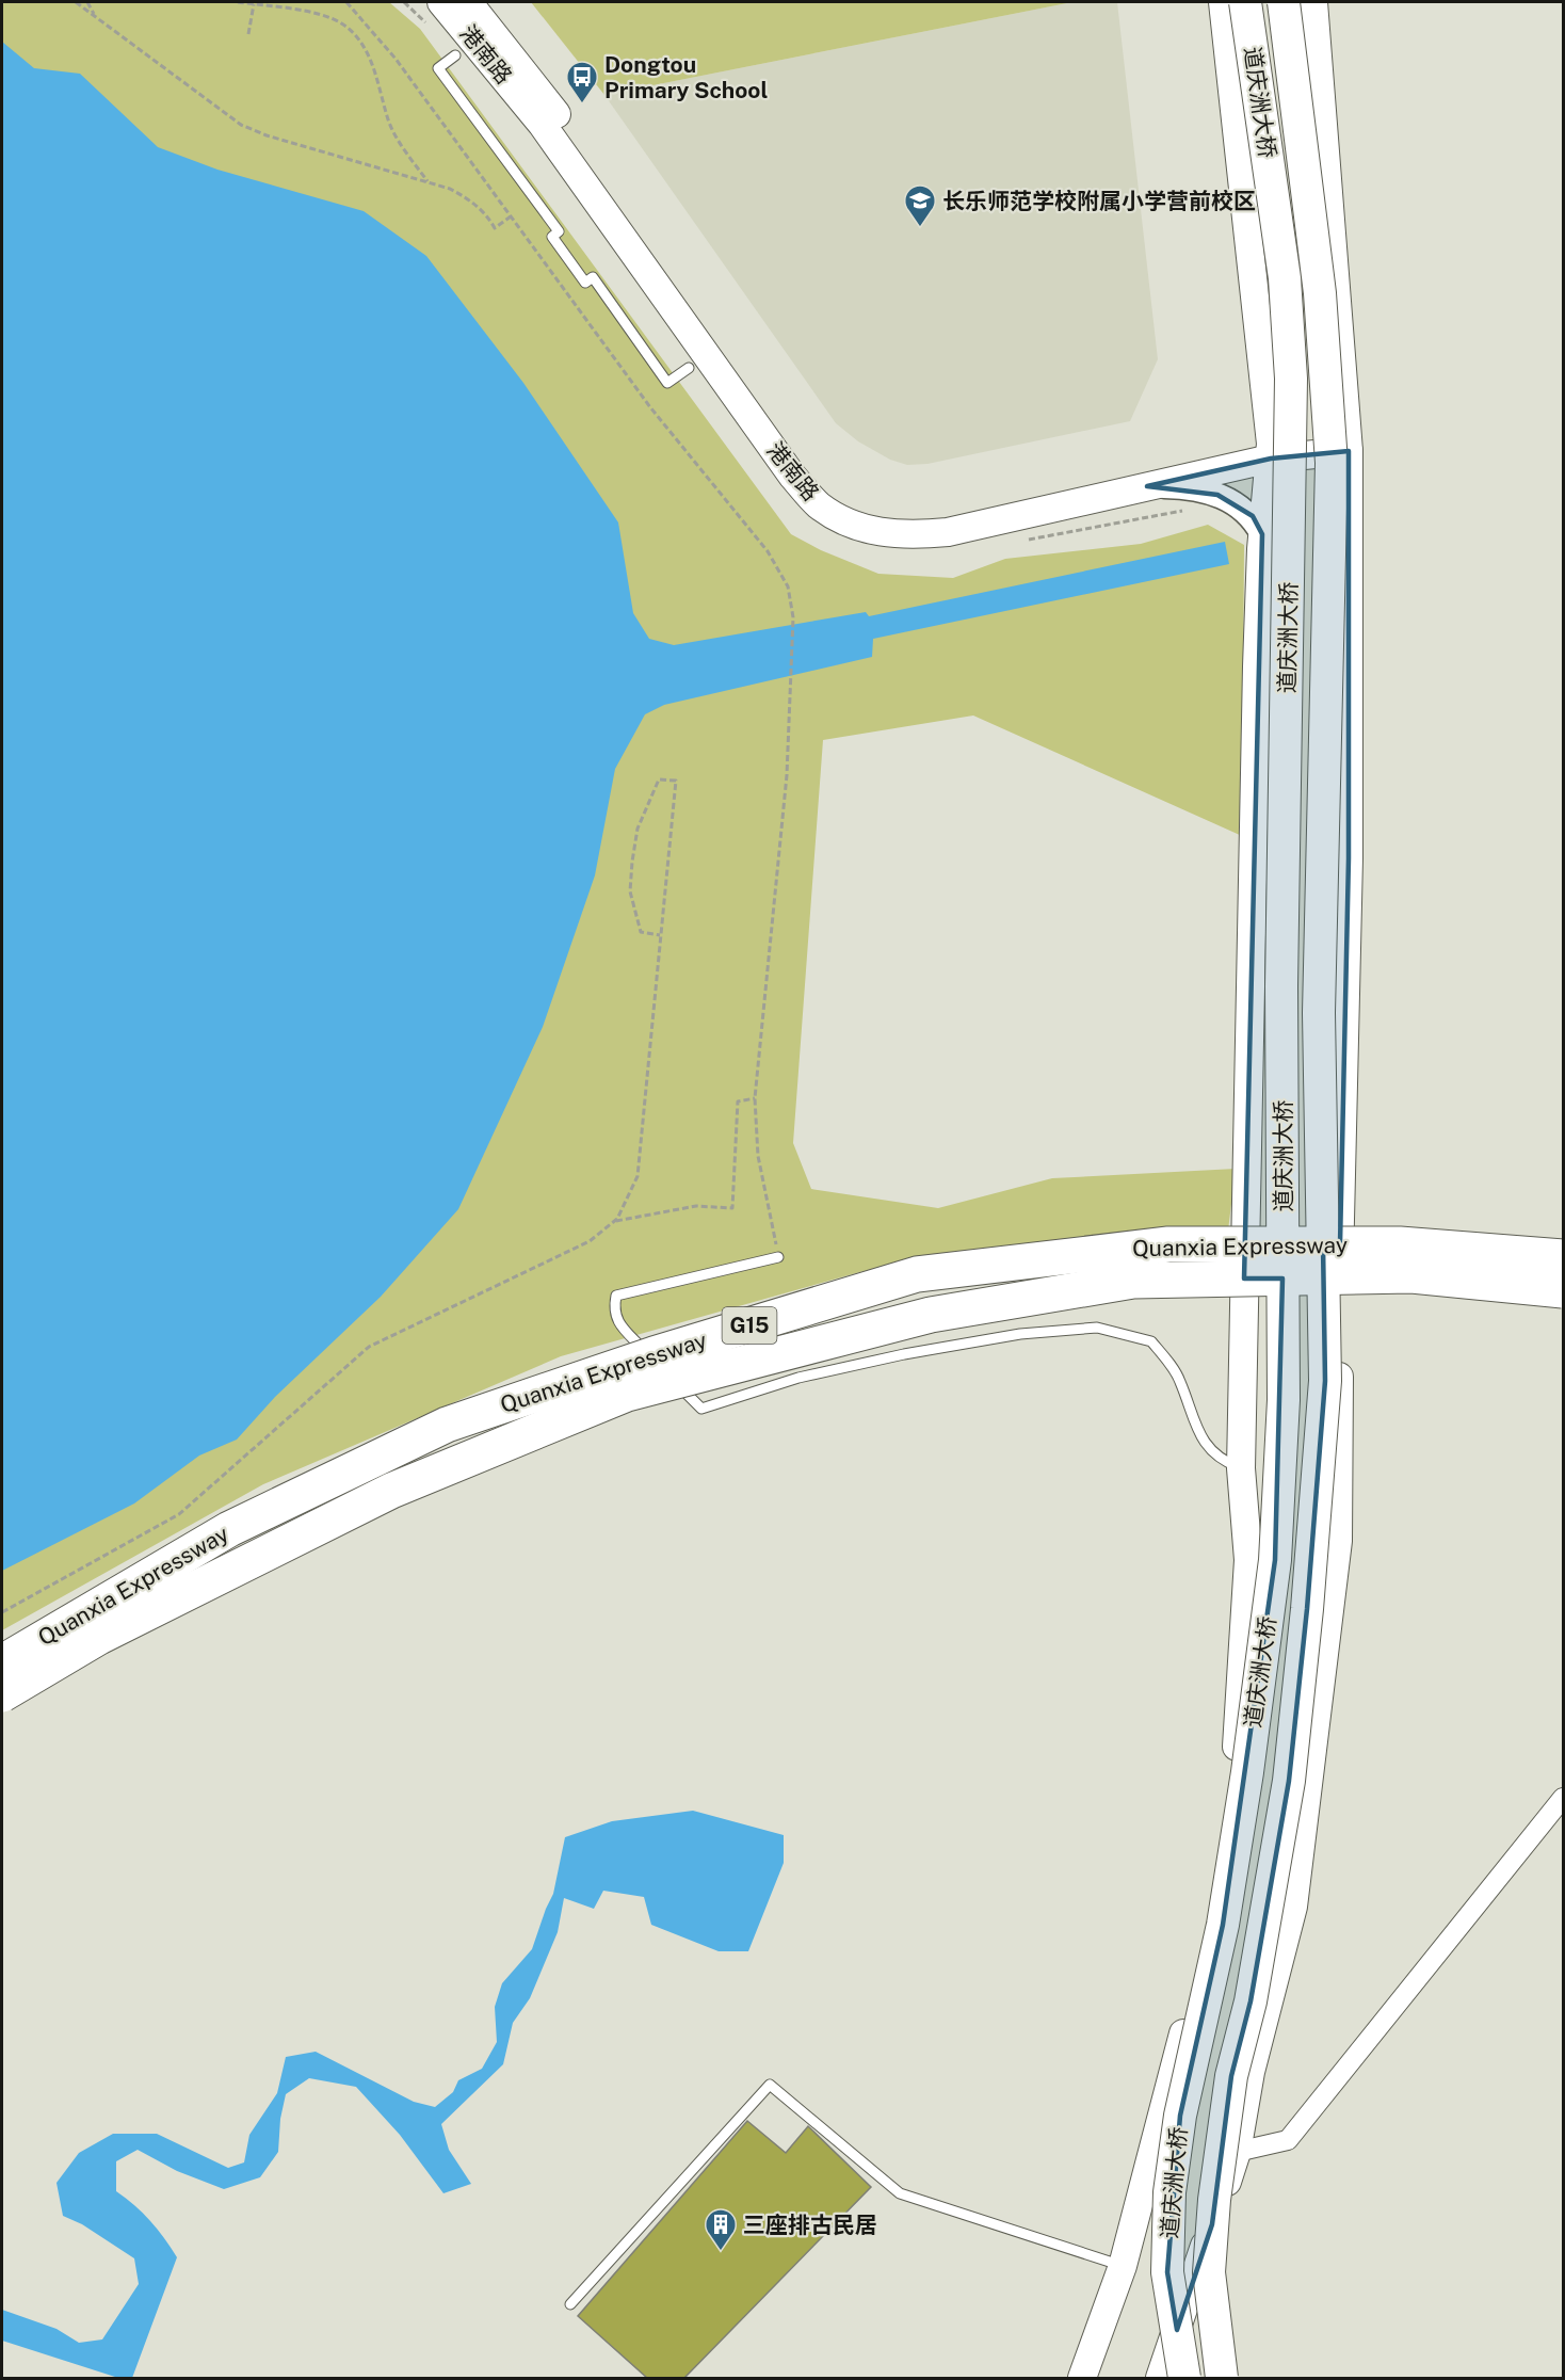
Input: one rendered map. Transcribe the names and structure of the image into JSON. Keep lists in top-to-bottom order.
{
  "streets": {
    "highway": ["道庆洲大桥", "Quanxia Expressway", "G15"],
    "main road": ["港南路"]
  },
  "places": {
    "bus stop": ["Dongtou Primary School"],
    "school or university": ["长乐师范学校附属小学营前校区"],
    "building": ["三座排古民居"]
  }
}
